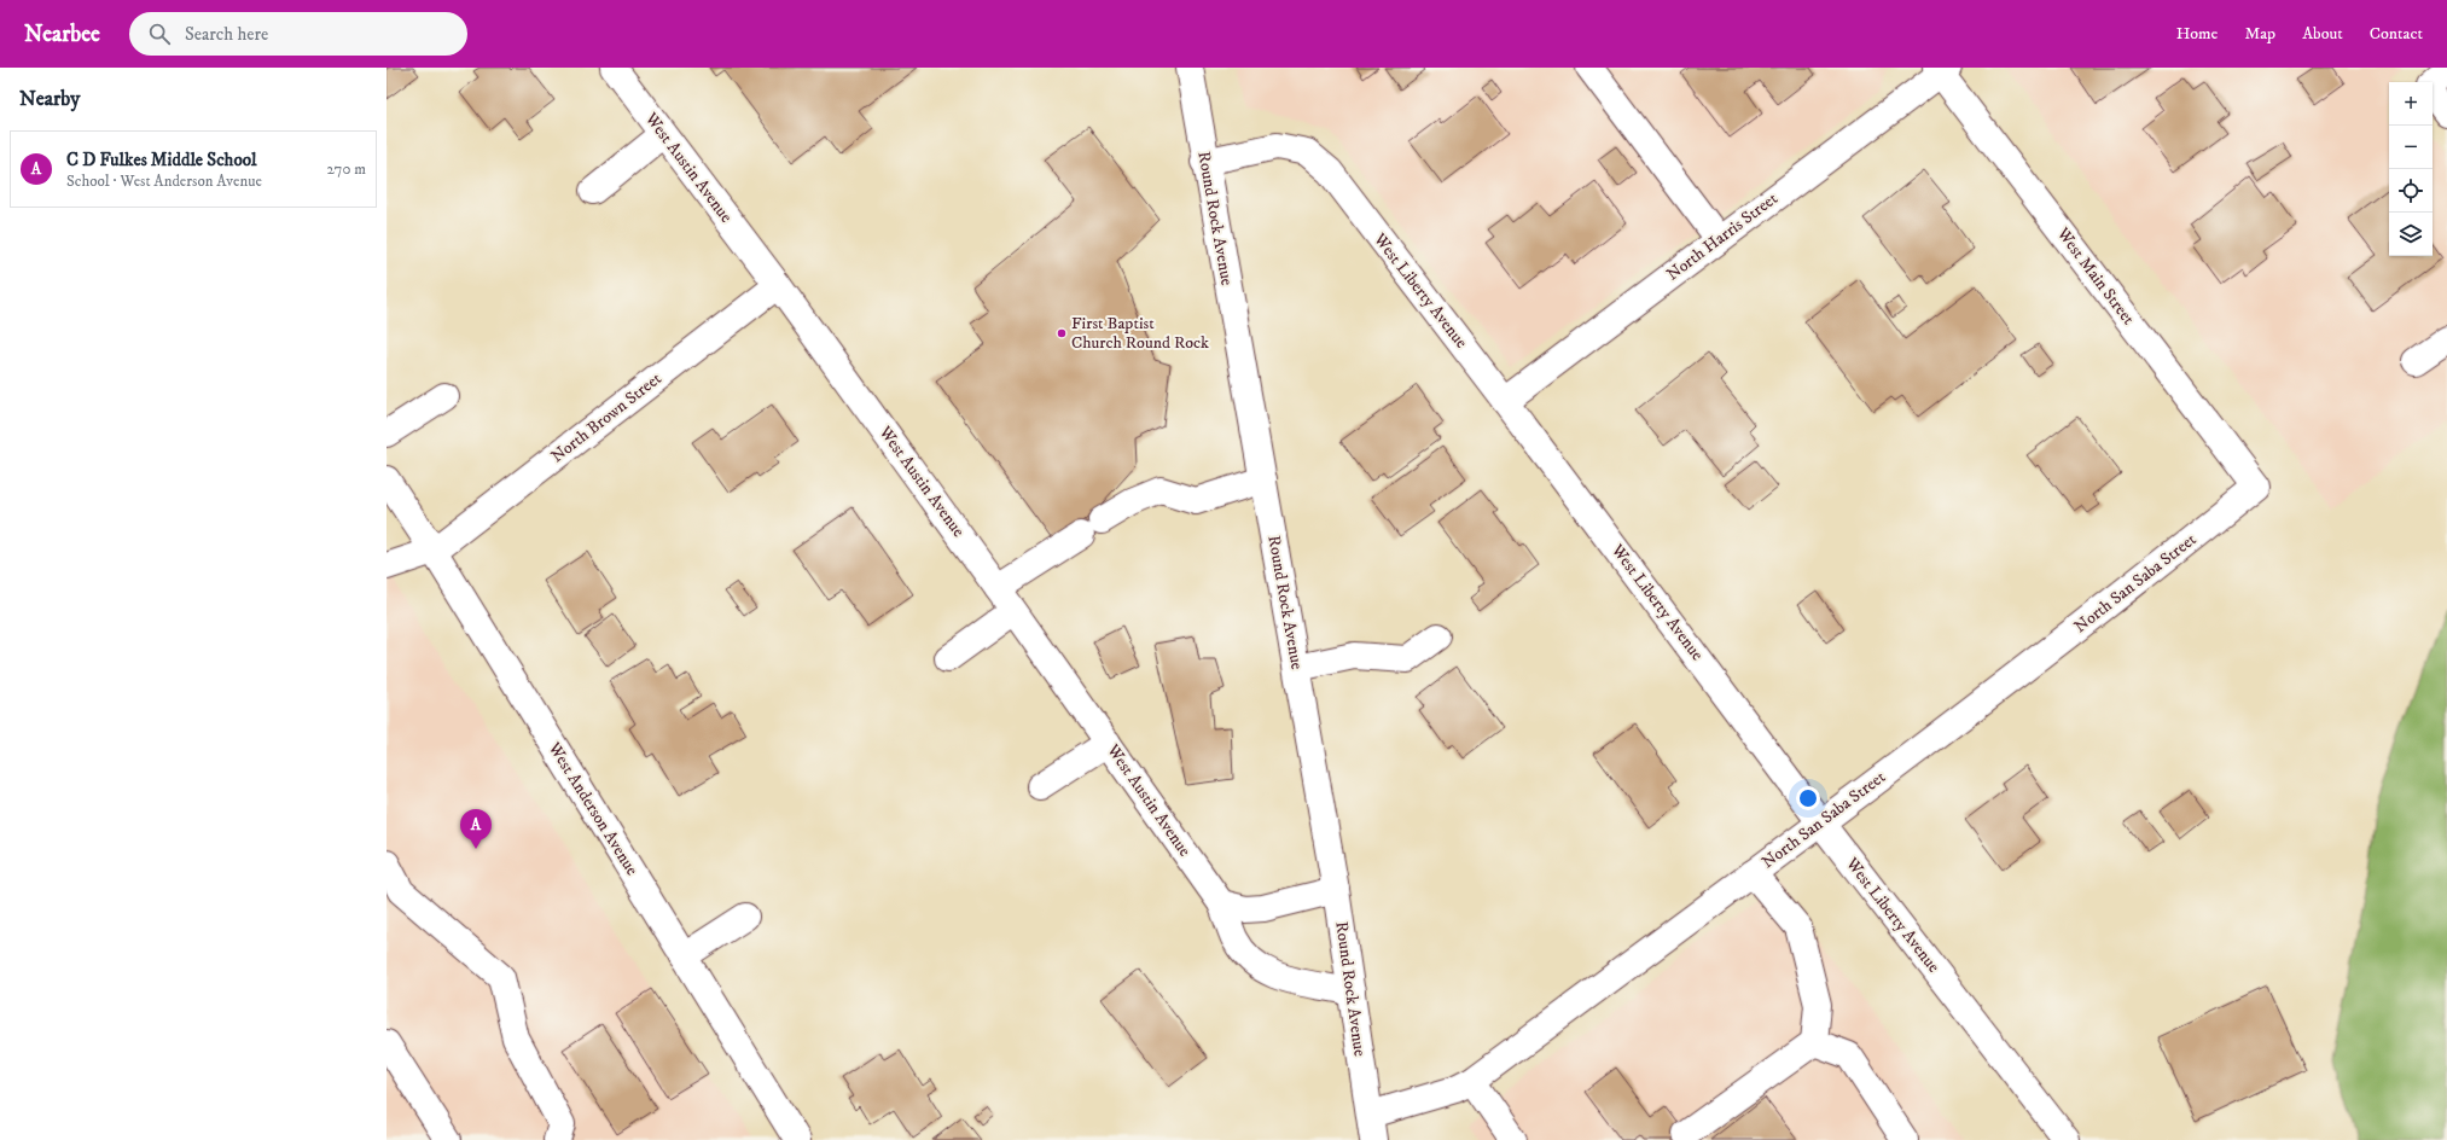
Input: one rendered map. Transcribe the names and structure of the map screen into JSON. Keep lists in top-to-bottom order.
{
  "streets": {
    "street": [
      "West Austin Avenue",
      "Round Rock Avenue",
      "North Harris Street",
      "West Main Street",
      "West Liberty Avenue",
      "North Brown Street",
      "North San Saba Street",
      "West Anderson Avenue"
    ]
  },
  "crossings": [
    ["West Austin Avenue", "Round Rock Avenue"],
    ["West Austin Avenue", "North Brown Street"],
    ["Round Rock Avenue", "West Liberty Avenue"],
    ["Round Rock Avenue", "North San Saba Street"],
    ["North Harris Street", "West Main Street"],
    ["North Harris Street", "West Liberty Avenue"],
    ["West Main Street", "North San Saba Street"],
    ["West Liberty Avenue", "North San Saba Street"],
    ["North Brown Street", "West Anderson Avenue"]
  ],
  "places": ["First Baptist Church Round Rock"],
  "page": {
    "header": "Nearbee",
    "search": "Search here",
    "nav": [
      "Home",
      "Map",
      "About",
      "Contact"
    ],
    "heading": "Nearby",
    "map_buttons": ["+", "−"],
    "list": [
      {
        "mark": "A",
        "name": "C D Fulkes Middle School",
        "note": "School · West Anderson Avenue",
        "value": "270 m"
      }
    ],
    "pins": "A"
  }
}
